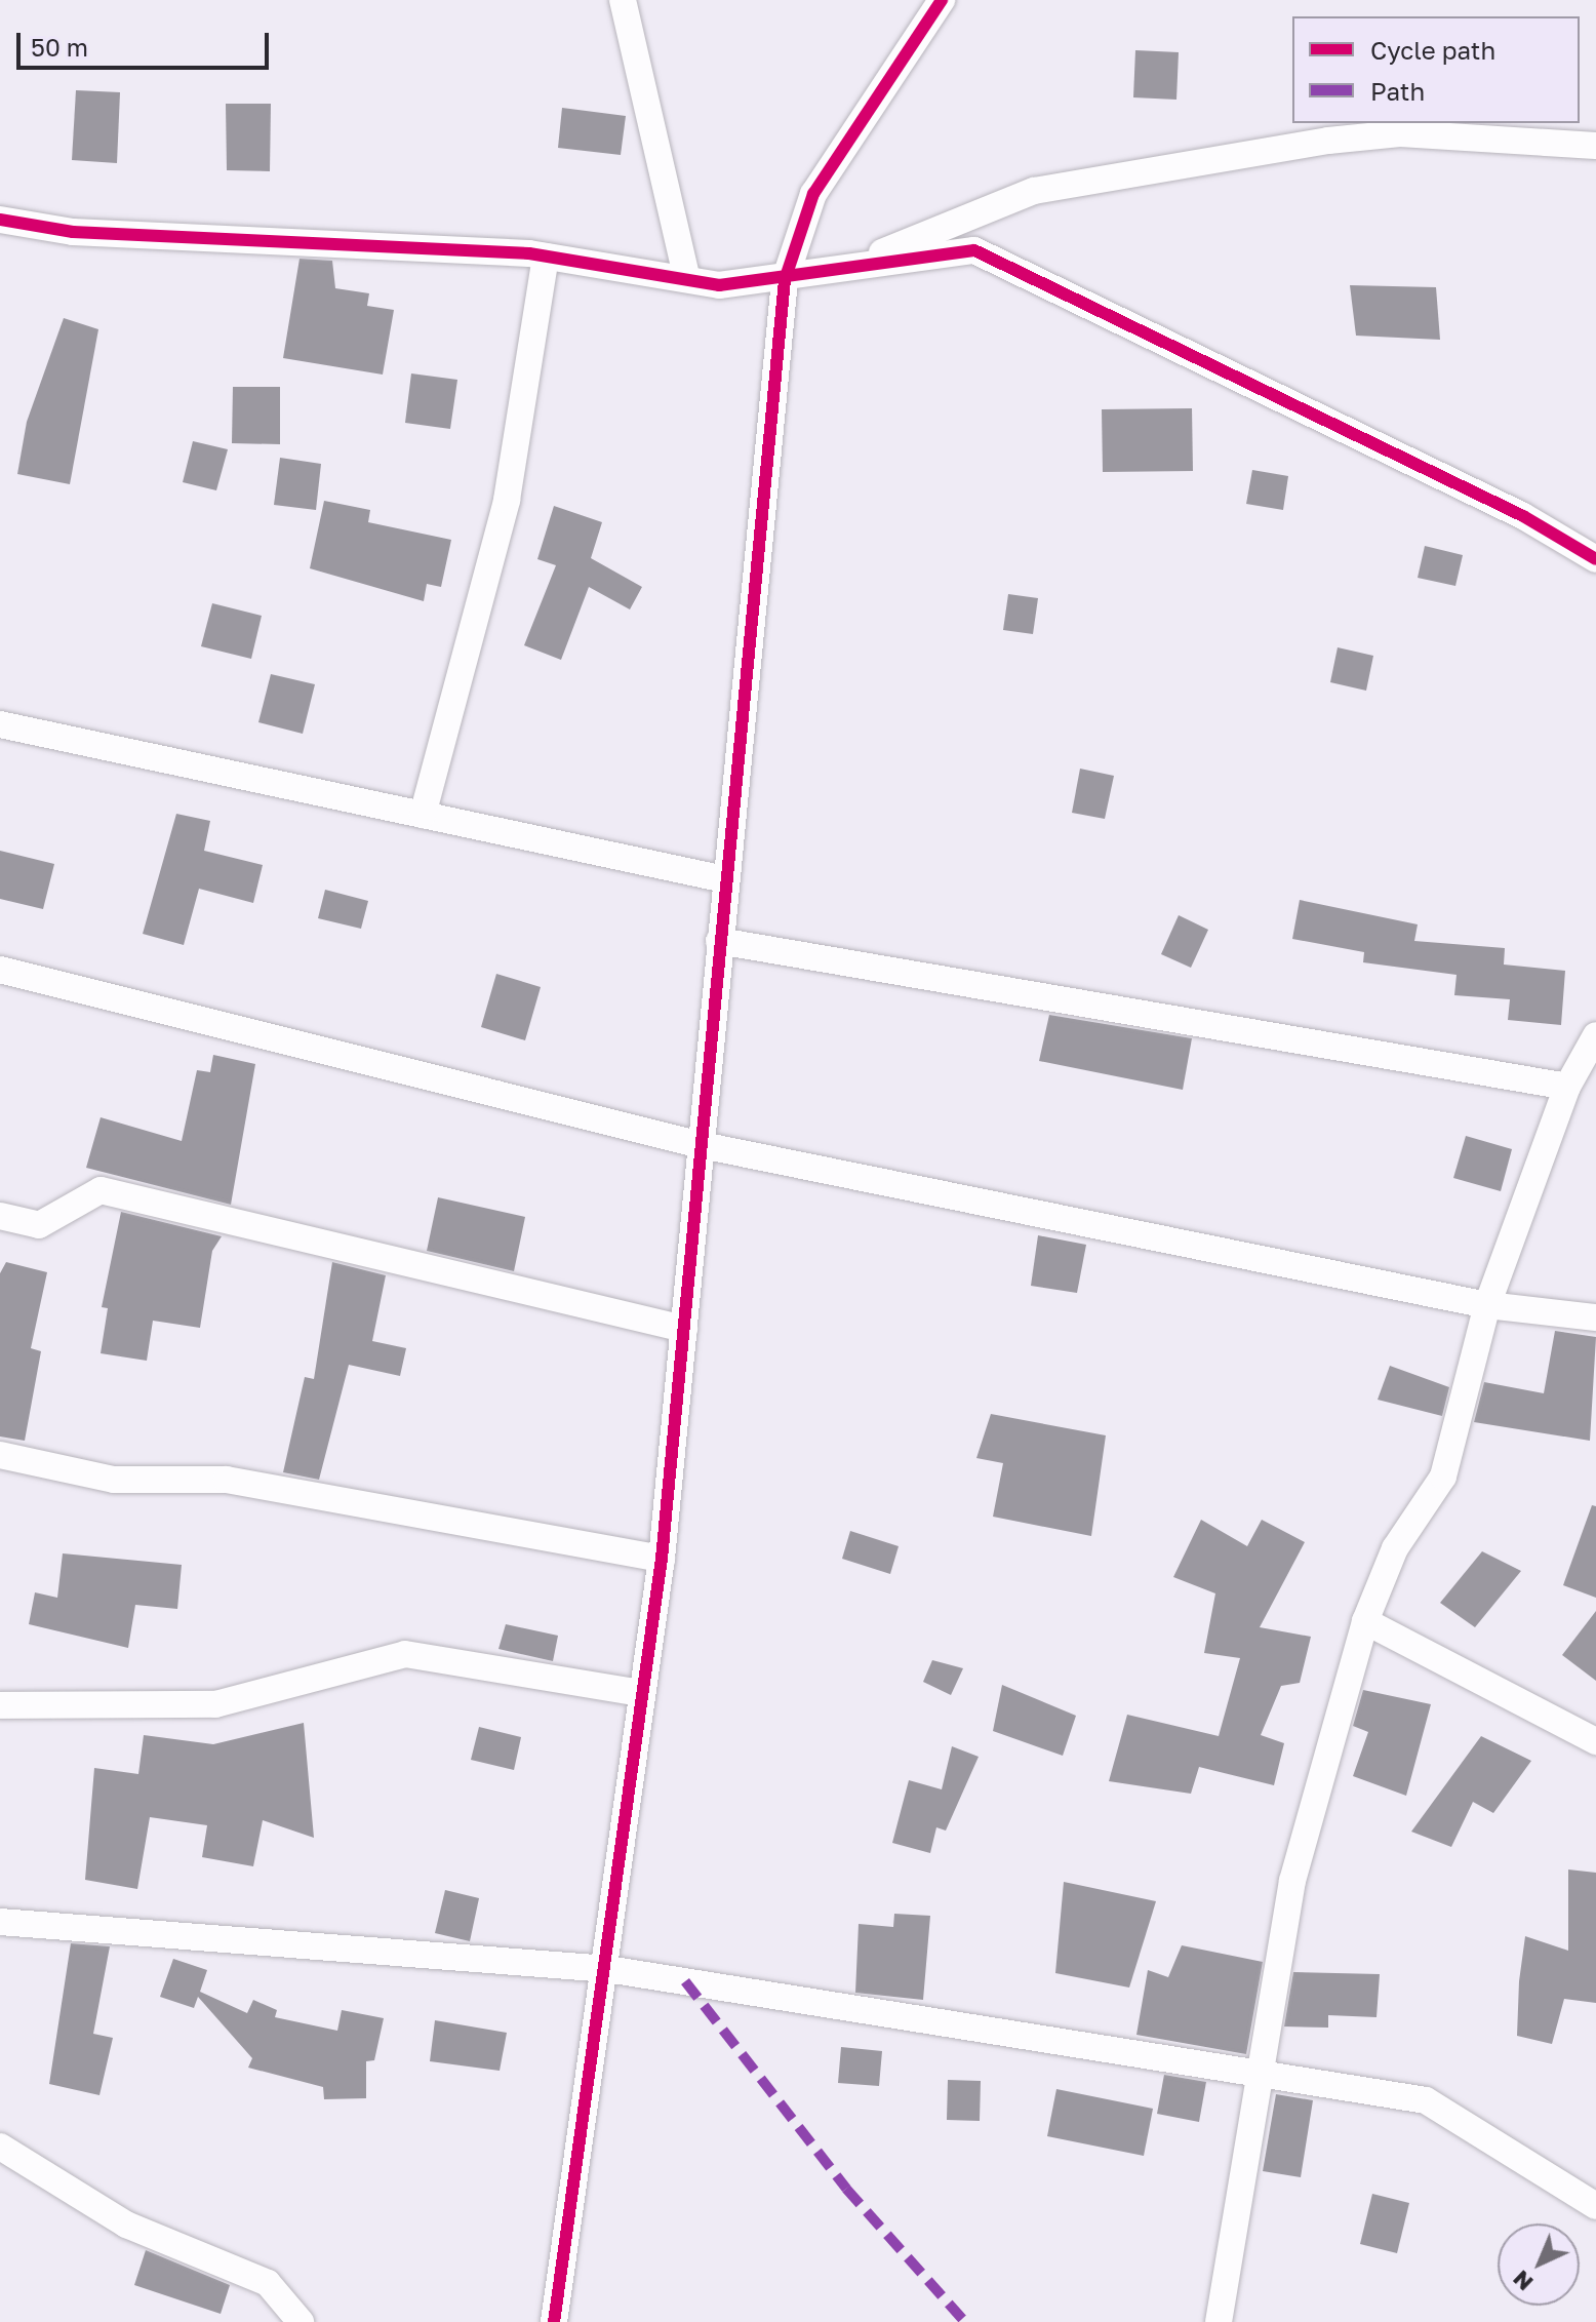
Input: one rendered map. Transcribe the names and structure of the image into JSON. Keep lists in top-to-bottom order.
{
  "legend": ["Cycle path", "Path"],
  "scale_bar": "50 m",
  "north": "bottom left"
}
